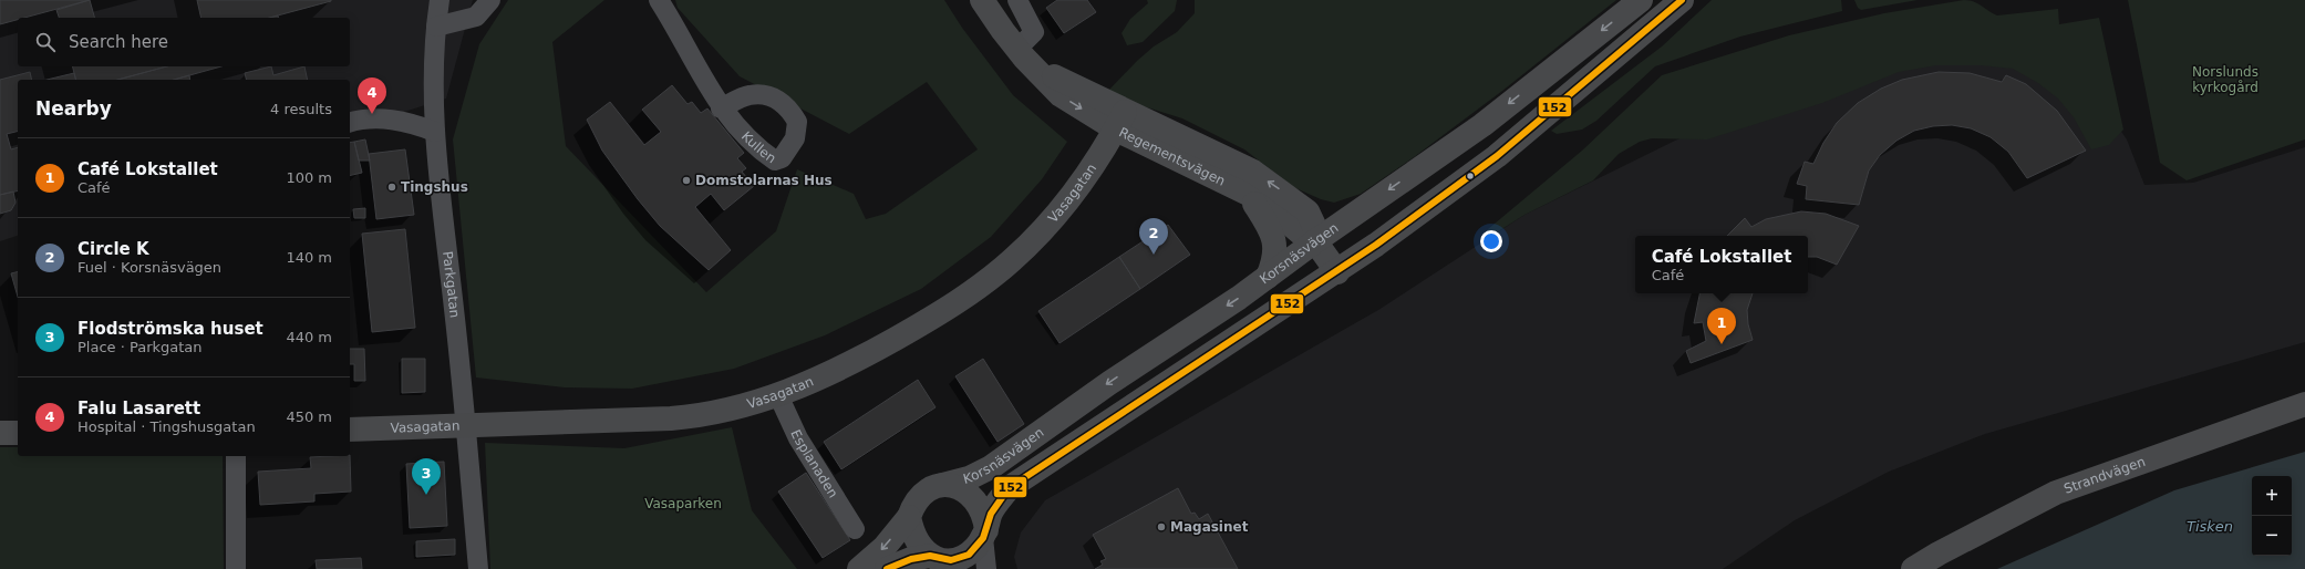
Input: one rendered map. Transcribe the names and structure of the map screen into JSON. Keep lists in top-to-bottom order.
{
  "streets": {
    "street": [
      "Regementsvägen",
      "Vasagatan",
      "Korsnäsvägen",
      "Parkgatan",
      "Esplanaden",
      "Strandvägen"
    ]
  },
  "crossings": [
    ["Regementsvägen", "Vasagatan"],
    ["Regementsvägen", "Korsnäsvägen"],
    ["Vasagatan", "Parkgatan"],
    ["Vasagatan", "Esplanaden"]
  ],
  "water": ["Tisken"],
  "parks": ["Norslunds kyrkogård", "Vasaparken"],
  "places": ["Domstolarnas Hus", "Tingshus", "Magasinet"],
  "lines": ["transit line 152"],
  "page": {
    "search": "Search here",
    "pins": [
      "4",
      "2",
      "1",
      "3"
    ],
    "heading": ["Nearby", "4 results"],
    "list": [
      {
        "mark": "1",
        "name": "Café Lokstallet",
        "note": "Café",
        "value": "100 m"
      },
      {
        "mark": "2",
        "name": "Circle K",
        "note": "Fuel · Korsnäsvägen",
        "value": "140 m"
      },
      {
        "mark": "3",
        "name": "Flodströmska huset",
        "note": "Place · Parkgatan",
        "value": "440 m"
      },
      {
        "mark": "4",
        "name": "Falu Lasarett",
        "note": "Hospital · Tingshusgatan",
        "value": "450 m"
      }
    ],
    "popup": ["Café Lokstallet", "Café"],
    "map_buttons": ["+", "−"]
  }
}
